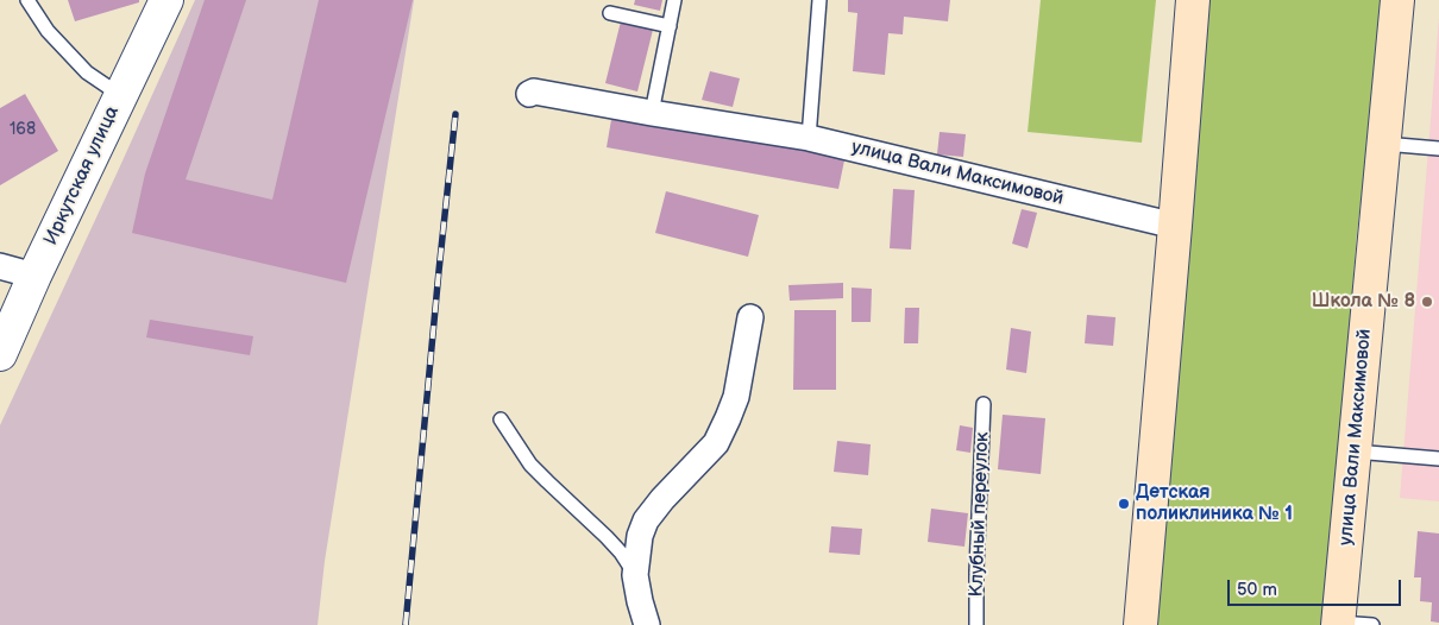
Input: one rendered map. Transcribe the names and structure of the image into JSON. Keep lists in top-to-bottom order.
{
  "streets": {
    "main road": ["улица Вали Максимовой"],
    "street": ["Иркутская улица"],
    "lane": ["Клубный переулок"]
  },
  "places": ["Школа № 8", "Детская поликлиника № 1"],
  "house_numbers": ["168"],
  "scale_bar": "50 m"
}
